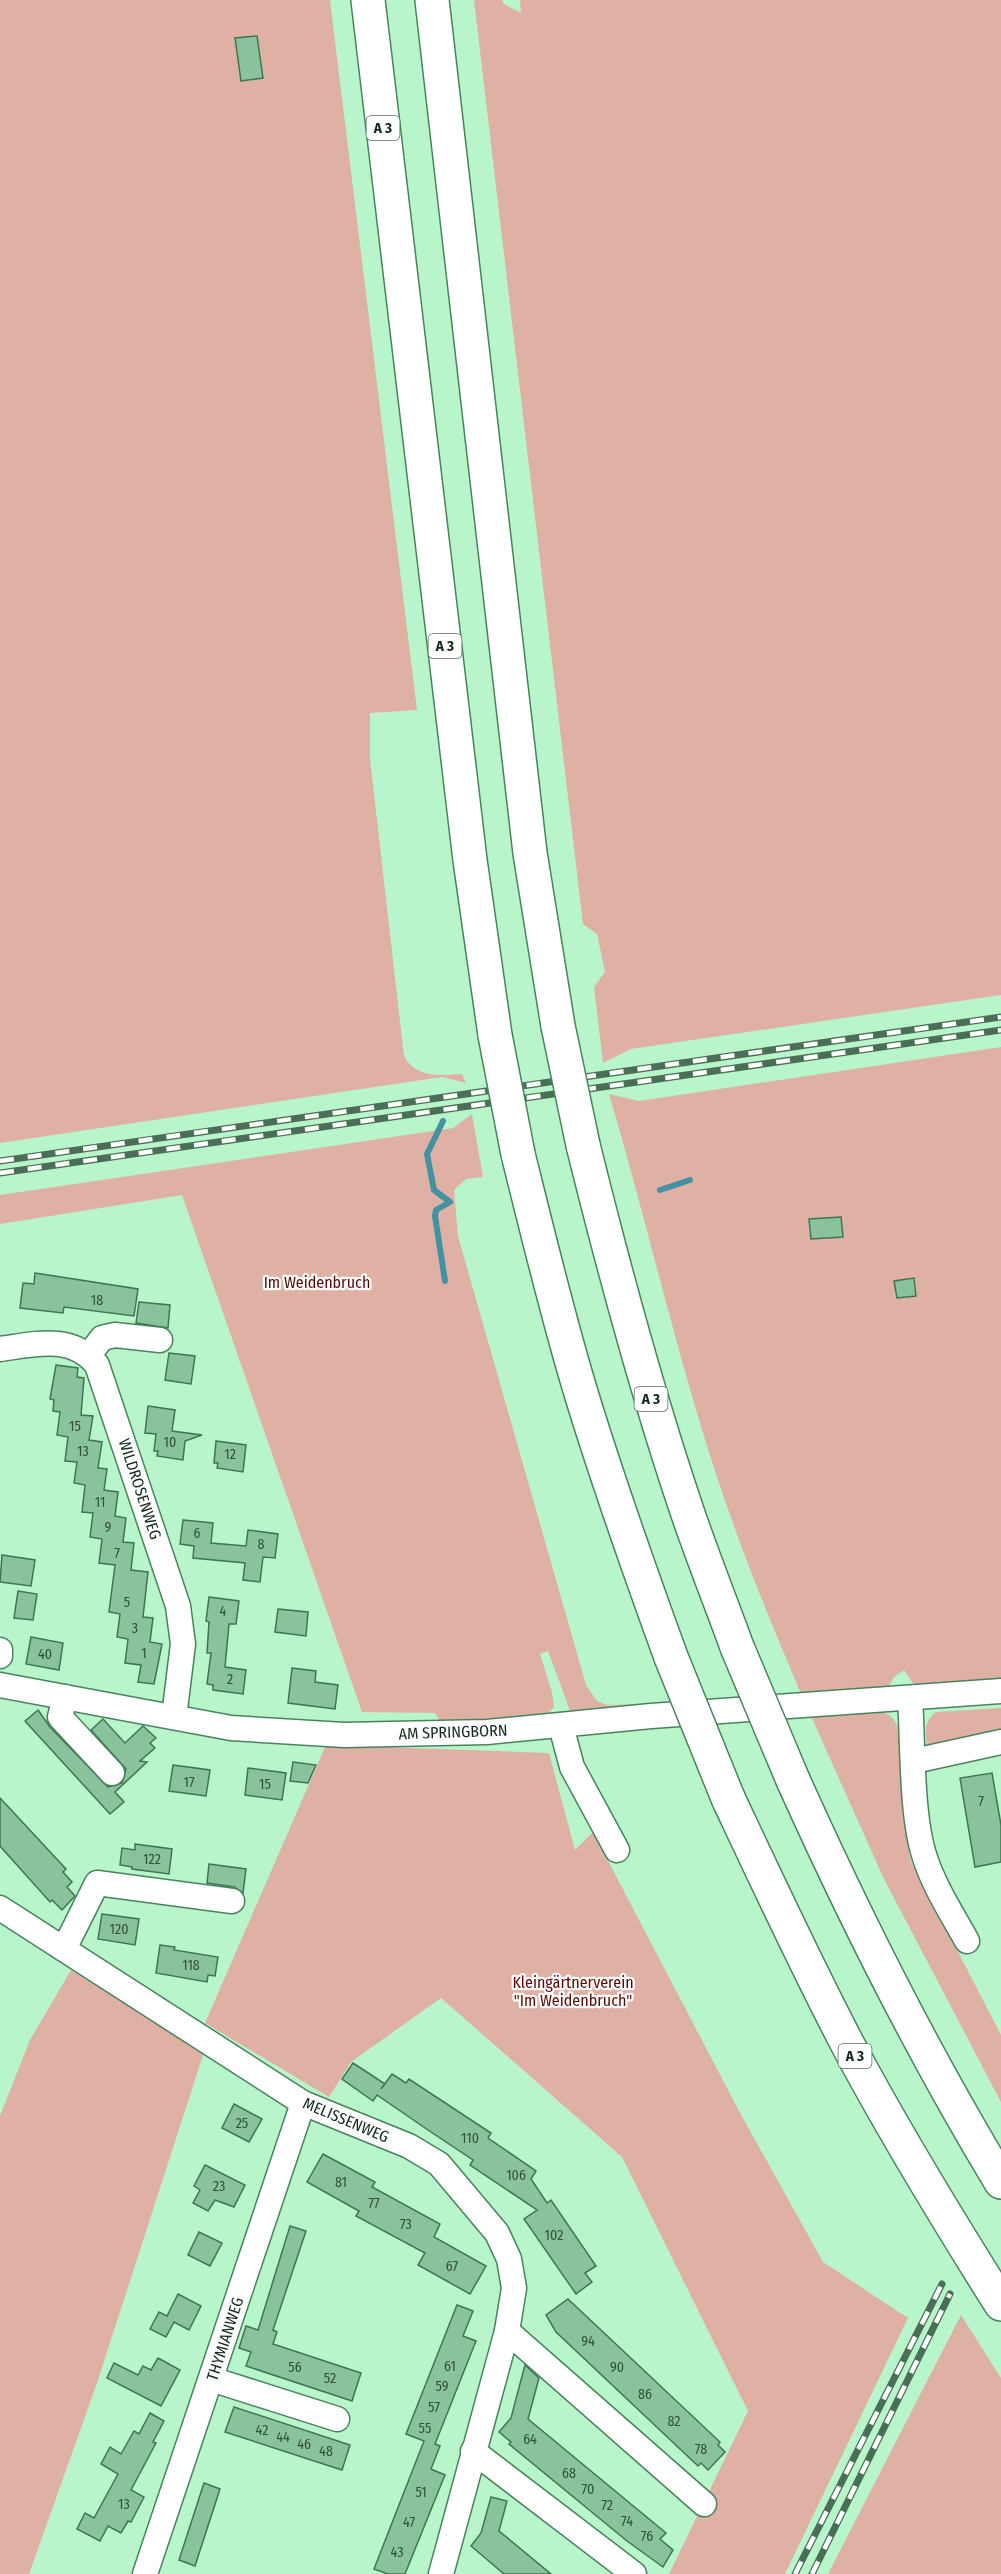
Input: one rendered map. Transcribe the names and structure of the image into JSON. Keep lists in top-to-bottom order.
{
  "streets": {
    "highway": ["A 3"],
    "street": [
      "WILDROSENWEG",
      "AM SPRINGBORN",
      "MELISSENWEG",
      "THYMIANWEG"
    ]
  },
  "crossings": [
    ["WILDROSENWEG", "AM SPRINGBORN"],
    ["MELISSENWEG", "THYMIANWEG"]
  ],
  "parks": ["Im Weidenbruch", "Kleingärtnerverein \"Im Weidenbruch\""],
  "house_numbers": [
    "18",
    "15",
    "10",
    "13",
    "12",
    "11",
    "9",
    "6",
    "8",
    "7",
    "5",
    "4",
    "3",
    "1",
    "40",
    "2",
    "17",
    "15",
    "7",
    "122",
    "120",
    "118",
    "25",
    "110",
    "106",
    "81",
    "23",
    "77",
    "73",
    "102",
    "67",
    "94",
    "61",
    "56",
    "90",
    "52",
    "59",
    "86",
    "57",
    "82",
    "55",
    "42",
    "44",
    "64",
    "46",
    "78",
    "48",
    "68",
    "70",
    "51",
    "13",
    "72",
    "74",
    "47",
    "76",
    "43"
  ]
}
